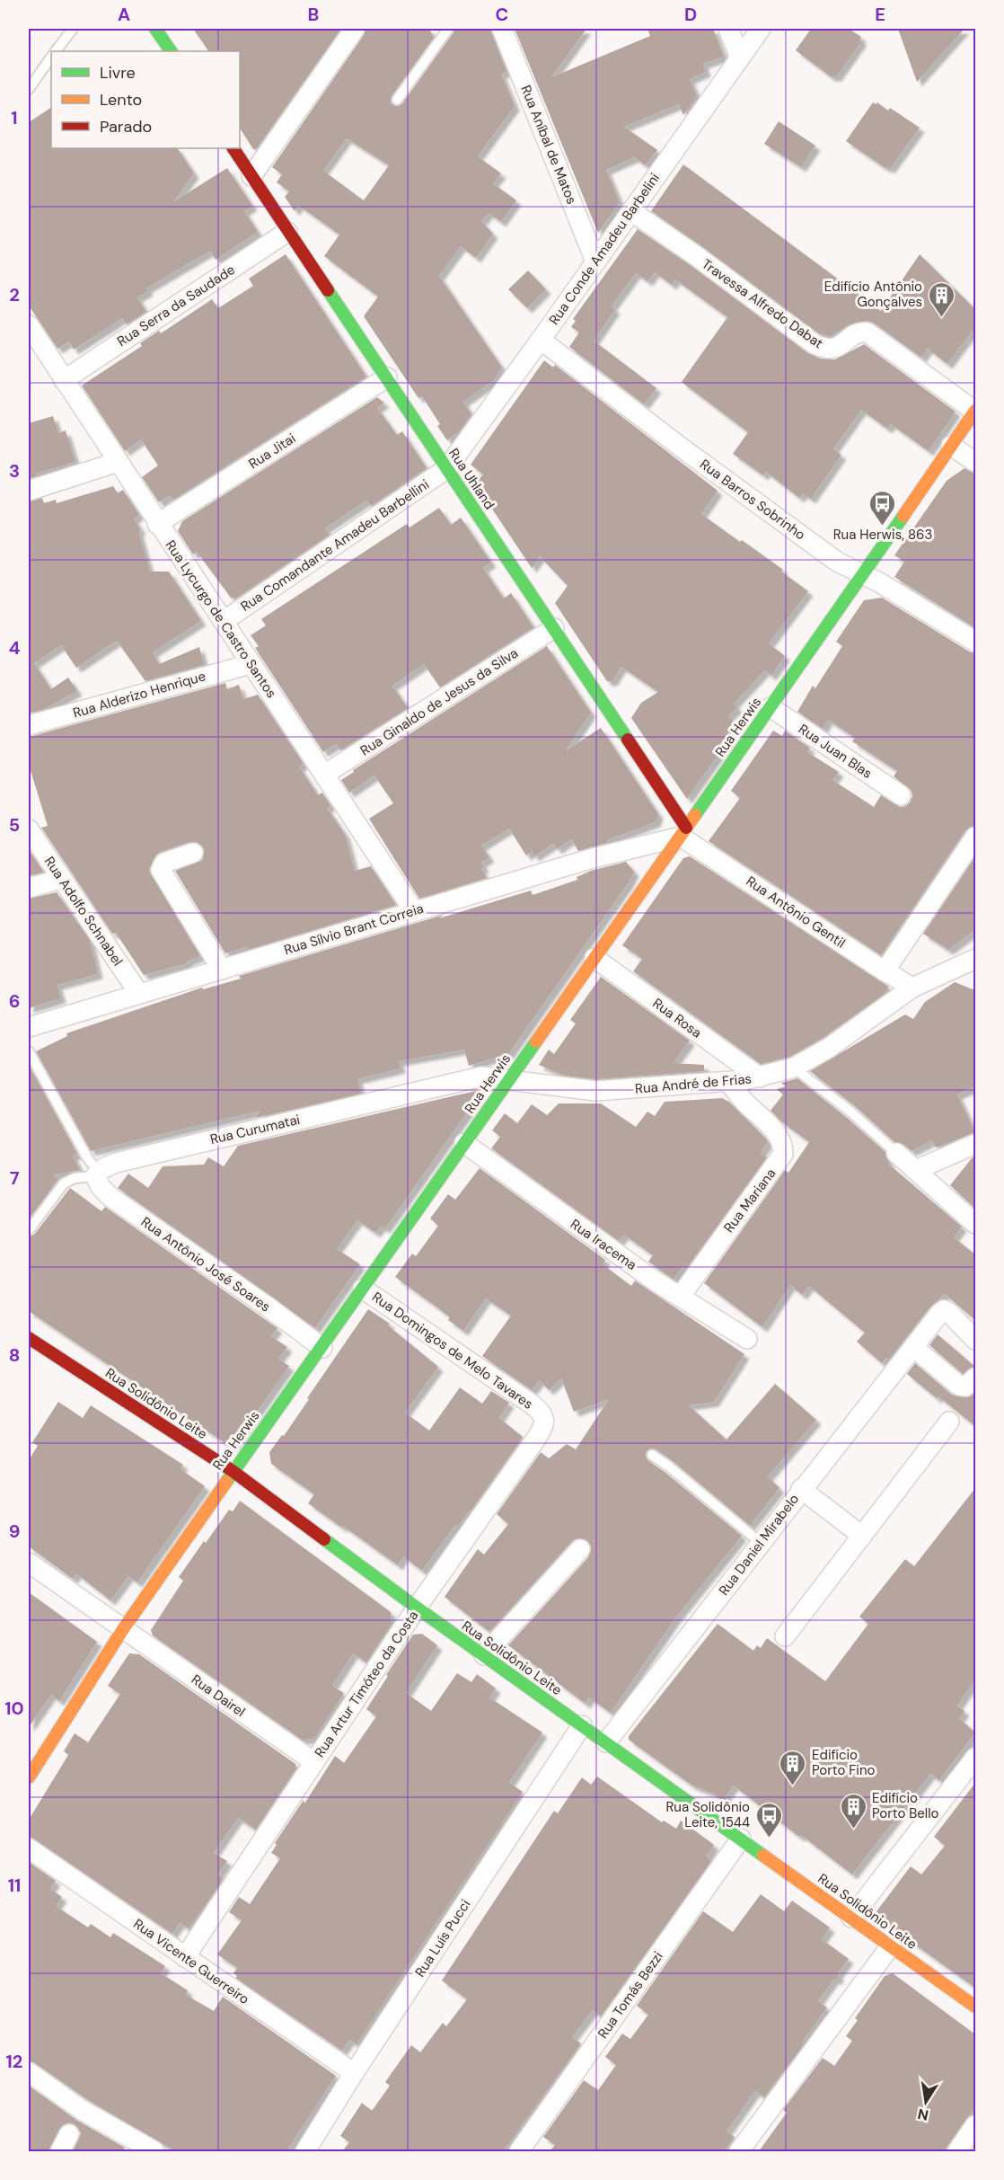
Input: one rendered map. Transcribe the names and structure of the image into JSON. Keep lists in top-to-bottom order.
{
  "streets": {
    "main road": ["Rua Uhland", "Rua Herwis", "Rua Solidônio Leite"],
    "street": [
      "Rua Aníbal de Matos",
      "Rua Conde Amadeu Barbelini",
      "Travessa Alfredo Dabat",
      "Rua Serra da Saudade",
      "Rua Jitai",
      "Rua Barros Sobrinho",
      "Rua Comandante Amadeu Barbellini",
      "Rua Lycurgo de Castro Santos",
      "Rua Alderizo Henrique",
      "Rua Ginaldo de Jesus da Silva",
      "Rua Juan Blas",
      "Rua Adolfo Schnabel",
      "Rua Antônio Gentil",
      "Rua Sílvio Brant Correia",
      "Rua Rosa",
      "Rua André de Frias",
      "Rua Curumatai",
      "Rua Mariana",
      "Rua Iracema",
      "Rua Antônio José Soares",
      "Rua Domingos de Melo Tavares",
      "Rua Daniel Mirabelo",
      "Rua Artur Timóteo da Costa",
      "Rua Dairel",
      "Rua Luís Pucci",
      "Rua Vicente Guerreiro",
      "Rua Tomás Bezzi"
    ]
  },
  "crossings": [
    ["Rua Aníbal de Matos", "Rua Conde Amadeu Barbelini"],
    ["Rua Conde Amadeu Barbelini", "Travessa Alfredo Dabat"],
    ["Rua Conde Amadeu Barbelini", "Rua Uhland"],
    ["Rua Conde Amadeu Barbelini", "Rua Barros Sobrinho"],
    ["Rua Conde Amadeu Barbelini", "Rua Comandante Amadeu Barbellini"],
    ["Travessa Alfredo Dabat", "Rua Herwis"],
    ["Rua Serra da Saudade", "Rua Uhland"],
    ["Rua Serra da Saudade", "Rua Lycurgo de Castro Santos"],
    ["Rua Jitai", "Rua Uhland"],
    ["Rua Jitai", "Rua Lycurgo de Castro Santos"],
    ["Rua Uhland", "Rua Comandante Amadeu Barbellini"],
    ["Rua Uhland", "Rua Ginaldo de Jesus da Silva"],
    ["Rua Uhland", "Rua Herwis"],
    ["Rua Uhland", "Rua Antônio Gentil"],
    ["Rua Uhland", "Rua Sílvio Brant Correia"],
    ["Rua Barros Sobrinho", "Rua Herwis"],
    ["Rua Comandante Amadeu Barbellini", "Rua Lycurgo de Castro Santos"],
    ["Rua Lycurgo de Castro Santos", "Rua Alderizo Henrique"],
    ["Rua Lycurgo de Castro Santos", "Rua Ginaldo de Jesus da Silva"],
    ["Rua Lycurgo de Castro Santos", "Rua Sílvio Brant Correia"],
    ["Rua Herwis", "Rua Juan Blas"],
    ["Rua Herwis", "Rua Antônio Gentil"],
    ["Rua Herwis", "Rua Sílvio Brant Correia"],
    ["Rua Herwis", "Rua Rosa"],
    ["Rua Herwis", "Rua André de Frias"],
    ["Rua Herwis", "Rua Curumatai"],
    ["Rua Herwis", "Rua Iracema"],
    ["Rua Herwis", "Rua Antônio José Soares"],
    ["Rua Herwis", "Rua Domingos de Melo Tavares"],
    ["Rua Herwis", "Rua Solidônio Leite"],
    ["Rua Herwis", "Rua Dairel"],
    ["Rua Adolfo Schnabel", "Rua Sílvio Brant Correia"],
    ["Rua Antônio Gentil", "Rua Sílvio Brant Correia"],
    ["Rua Antônio Gentil", "Rua André de Frias"],
    ["Rua Rosa", "Rua André de Frias"],
    ["Rua André de Frias", "Rua Curumatai"],
    ["Rua André de Frias", "Rua Mariana"],
    ["Rua Curumatai", "Rua Antônio José Soares"],
    ["Rua Mariana", "Rua Iracema"],
    ["Rua Domingos de Melo Tavares", "Rua Artur Timóteo da Costa"],
    ["Rua Solidônio Leite", "Rua Daniel Mirabelo"],
    ["Rua Solidônio Leite", "Rua Artur Timóteo da Costa"],
    ["Rua Solidônio Leite", "Rua Luís Pucci"],
    ["Rua Solidônio Leite", "Rua Tomás Bezzi"],
    ["Rua Artur Timóteo da Costa", "Rua Dairel"],
    ["Rua Artur Timóteo da Costa", "Rua Vicente Guerreiro"],
    ["Rua Luís Pucci", "Rua Vicente Guerreiro"]
  ],
  "places": {
    "building": ["Edifício Antônio Gonçalves", "Edifício Porto Fino", "Edifício Porto Bello"],
    "bus stop": ["Rua Herwis, 863", "Rua Solidônio Leite, 1544"]
  },
  "legend": ["Livre", "Lento", "Parado"],
  "north": "bottom",
  "grid": {
    "columns": [
      "A",
      "B",
      "C",
      "D",
      "E"
    ],
    "rows": [
      "1",
      "2",
      "3",
      "4",
      "5",
      "6",
      "7",
      "8",
      "9",
      "10",
      "11",
      "12"
    ]
  }
}
